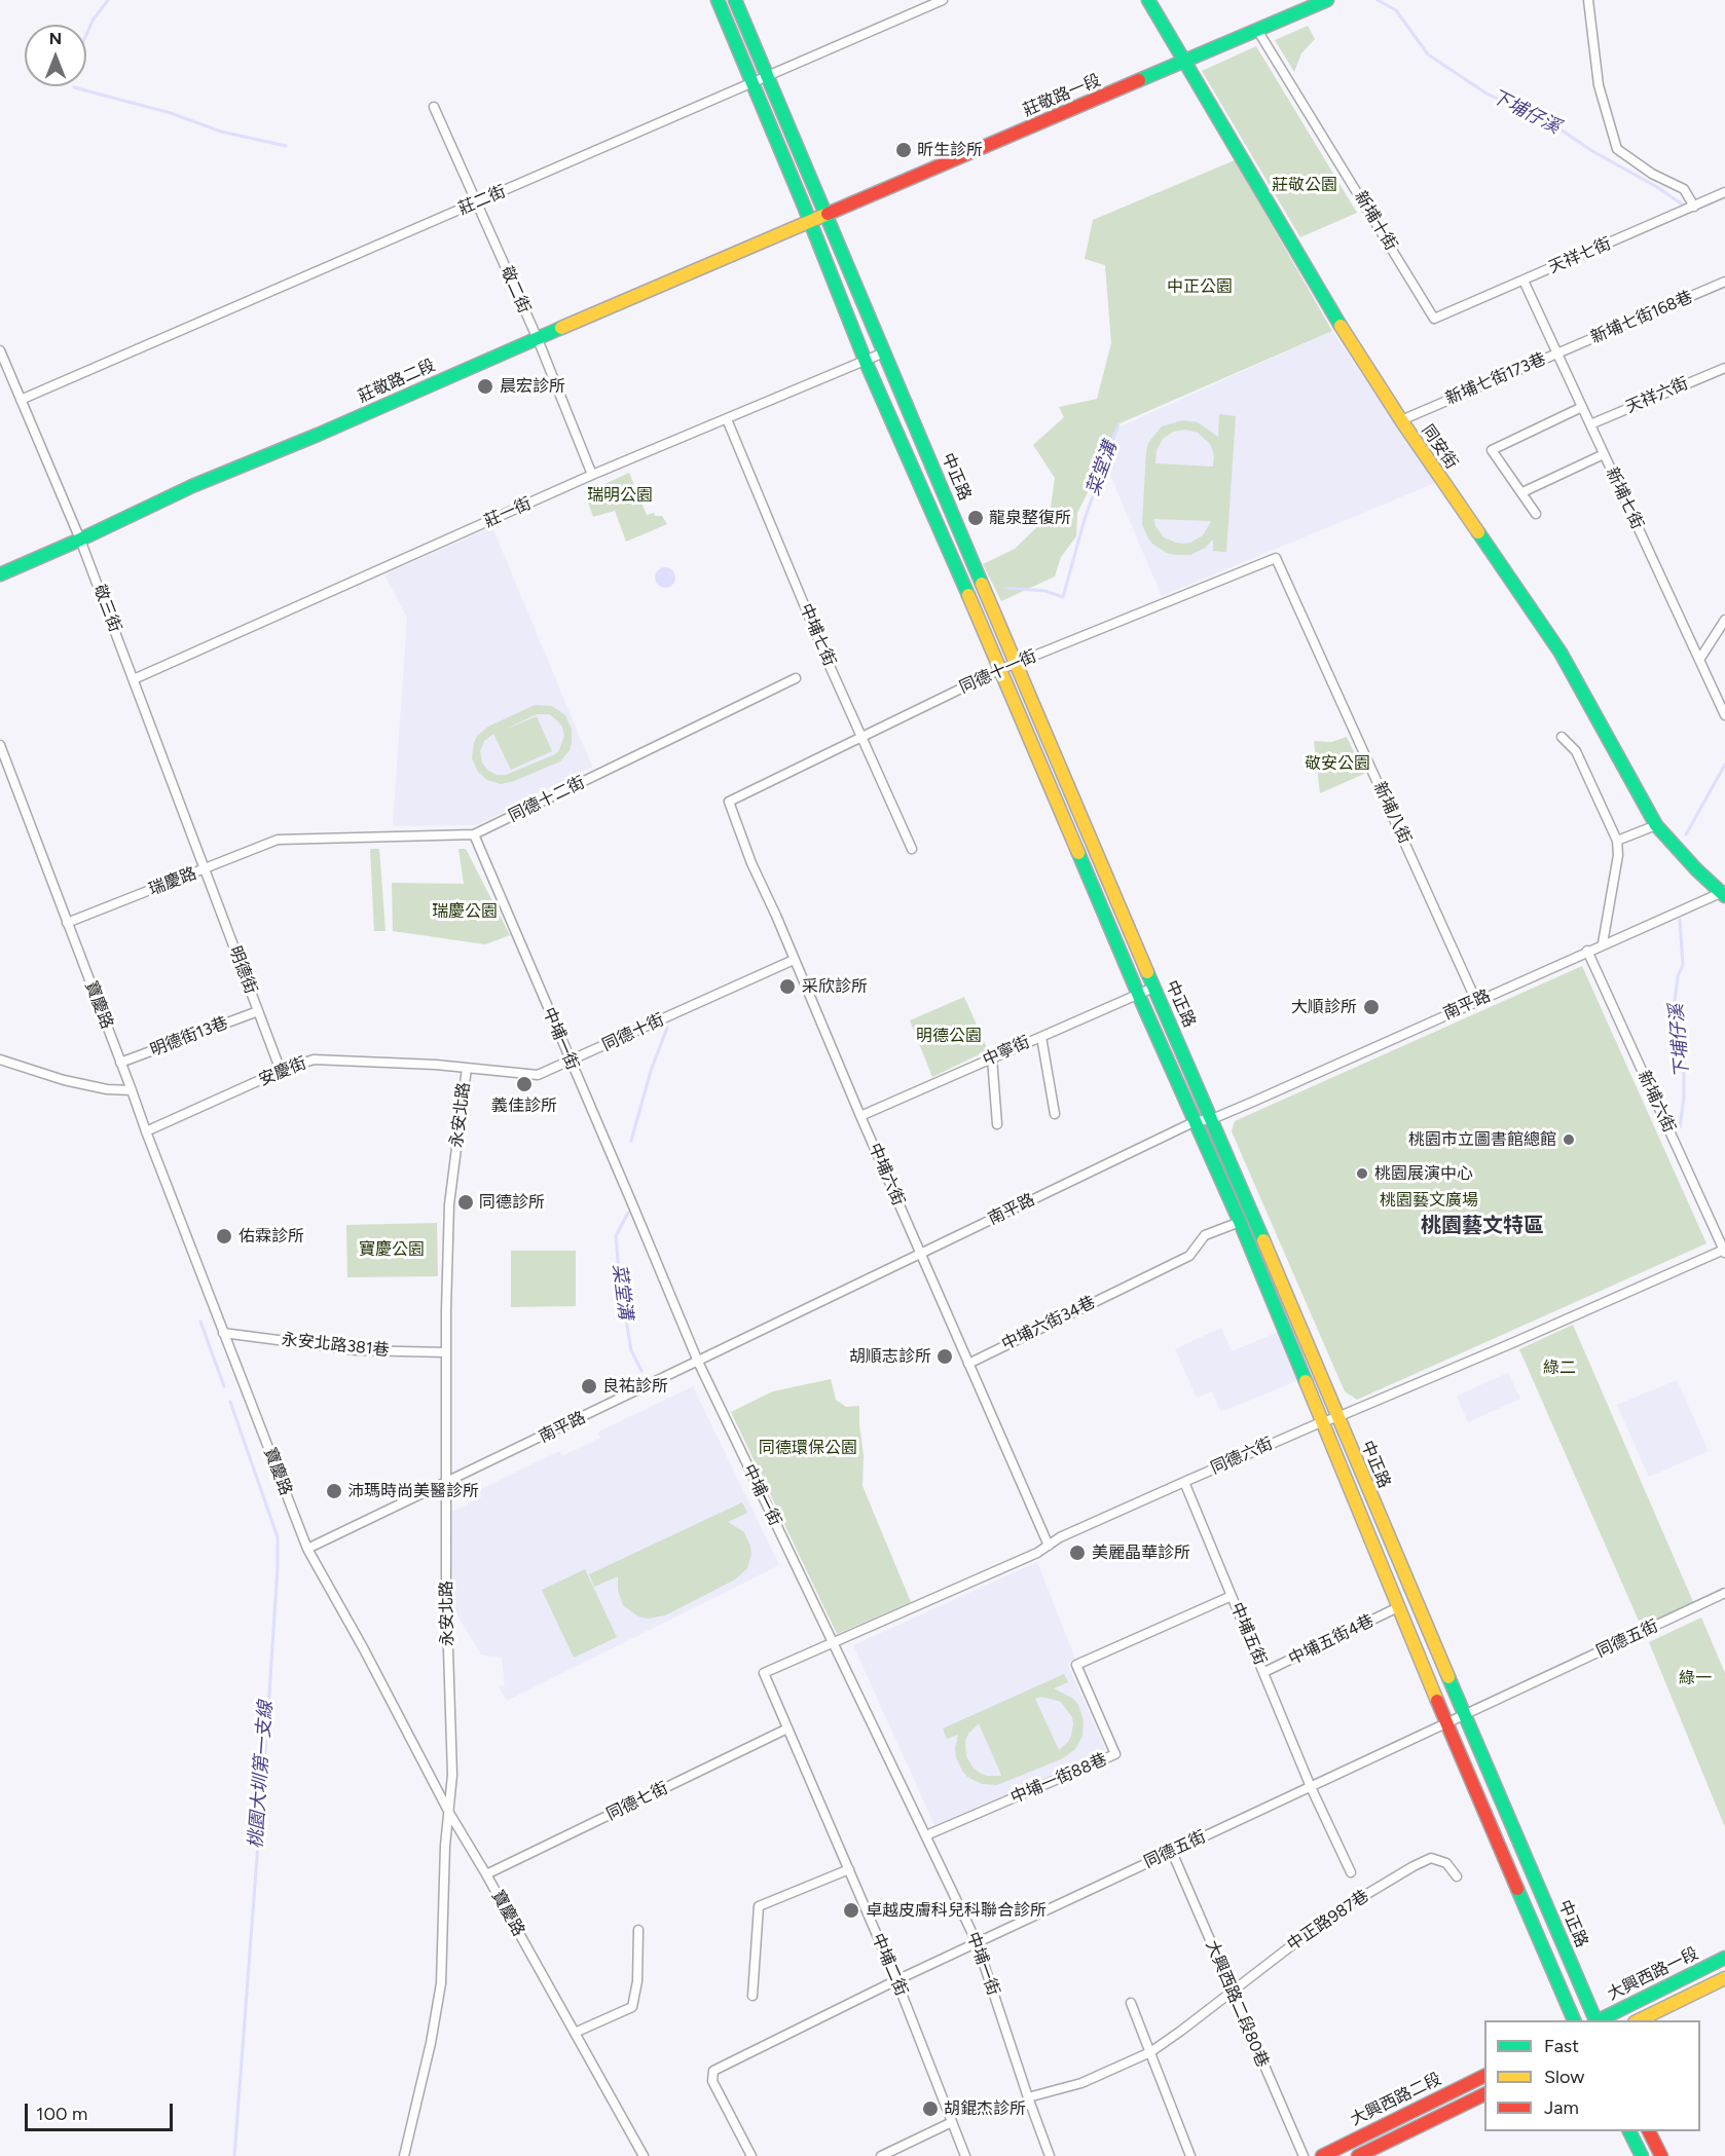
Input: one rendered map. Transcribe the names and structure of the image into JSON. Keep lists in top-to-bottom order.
{
  "streets": {
    "street": [
      "莊敬路一段",
      "莊二街",
      "新埔十街",
      "天祥七街",
      "敬二街",
      "新埔七街168巷",
      "新埔七街173巷",
      "莊敬路二段",
      "天祥六街",
      "同安街",
      "中正路",
      "新埔七街",
      "莊一街",
      "敬三街",
      "中埔七街",
      "同德十一街",
      "同德十二街",
      "新埔八街",
      "瑞慶路",
      "明德街",
      "寶慶路",
      "南平路",
      "同德十街",
      "明德街13巷",
      "中埔一街",
      "中寧街",
      "安慶街",
      "新埔六街",
      "永安北路",
      "中埔六街",
      "中埔六街34巷",
      "永安北路381巷",
      "同德六街",
      "中埔五街",
      "同德五街",
      "中埔五街4巷",
      "中埔一街88巷",
      "同德七街",
      "中正路987巷",
      "中埔二街",
      "大興西路一段",
      "大興西路二段80巷",
      "大興西路二段"
    ]
  },
  "crossings": [
    ["莊敬路一段", "新埔十街"],
    ["莊敬路一段", "莊敬路二段"],
    ["莊敬路一段", "同安街"],
    ["莊敬路一段", "中正路"],
    ["莊二街", "敬二街"],
    ["莊二街", "中正路"],
    ["莊二街", "敬三街"],
    ["新埔十街", "天祥七街"],
    ["天祥七街", "新埔七街"],
    ["敬二街", "莊敬路二段"],
    ["敬二街", "莊一街"],
    ["新埔七街168巷", "新埔七街173巷"],
    ["新埔七街168巷", "新埔七街"],
    ["新埔七街173巷", "同安街"],
    ["新埔七街173巷", "新埔七街"],
    ["莊敬路二段", "中正路"],
    ["莊敬路二段", "敬三街"],
    ["天祥六街", "新埔七街"],
    ["同安街", "南平路"],
    ["中正路", "莊一街"],
    ["中正路", "同德十一街"],
    ["中正路", "南平路"],
    ["中正路", "中寧街"],
    ["中正路", "中埔六街34巷"],
    ["中正路", "同德六街"],
    ["中正路", "同德五街"],
    ["中正路", "中埔五街4巷"],
    ["莊一街", "敬三街"],
    ["莊一街", "中埔七街"],
    ["敬三街", "瑞慶路"],
    ["敬三街", "明德街"],
    ["中埔七街", "同德十一街"],
    ["同德十一街", "新埔八街"],
    ["同德十一街", "中埔六街"],
    ["同德十二街", "瑞慶路"],
    ["同德十二街", "中埔一街"],
    ["新埔八街", "南平路"],
    ["瑞慶路", "明德街"],
    ["瑞慶路", "寶慶路"],
    ["明德街", "明德街13巷"],
    ["明德街", "安慶街"],
    ["寶慶路", "南平路"],
    ["寶慶路", "明德街13巷"],
    ["寶慶路", "安慶街"],
    ["寶慶路", "永安北路"],
    ["寶慶路", "永安北路381巷"],
    ["寶慶路", "同德七街"],
    ["南平路", "中埔一街"],
    ["南平路", "新埔六街"],
    ["南平路", "永安北路"],
    ["南平路", "中埔六街"],
    ["同德十街", "中埔一街"],
    ["同德十街", "安慶街"],
    ["同德十街", "永安北路"],
    ["同德十街", "中埔六街"],
    ["中埔一街", "同德六街"],
    ["中埔一街", "同德五街"],
    ["中埔一街", "中埔一街88巷"],
    ["中埔一街", "中正路987巷"],
    ["中寧街", "中埔六街"],
    ["安慶街", "永安北路"],
    ["新埔六街", "同德六街"],
    ["永安北路", "永安北路381巷"],
    ["中埔六街", "中埔六街34巷"],
    ["中埔六街", "同德六街"],
    ["同德六街", "中埔五街"],
    ["同德六街", "中埔二街"],
    ["中埔五街", "同德五街"],
    ["中埔五街", "中埔五街4巷"],
    ["中埔五街", "中埔一街88巷"],
    ["同德五街", "中埔二街"],
    ["同德五街", "大興西路二段80巷"],
    ["同德七街", "中埔二街"],
    ["中正路987巷", "大興西路二段80巷"]
  ],
  "districts": ["桃園藝文特區"],
  "water": ["下埔仔溪", "菜堂溝", "桃園大圳第一支線"],
  "parks": [
    "莊敬公園",
    "中正公園",
    "瑞明公園",
    "敬安公園",
    "瑞慶公園",
    "明德公園",
    "桃園藝文廣場",
    "寶慶公園",
    "綠二",
    "同德環保公園",
    "綠一"
  ],
  "places": [
    "昕生診所",
    "晨宏診所",
    "龍泉整復所",
    "采欣診所",
    "大順診所",
    "義佳診所",
    "桃園市立圖書館總館",
    "桃園展演中心",
    "同德診所",
    "佑霖診所",
    "胡順志診所",
    "良祐診所",
    "沛瑪時尚美醫診所",
    "美麗晶華診所",
    "卓越皮膚科兒科聯合診所",
    "胡錕杰診所"
  ],
  "legend": ["Fast", "Slow", "Jam"],
  "scale_bar": "100 m",
  "north": "top"
}
